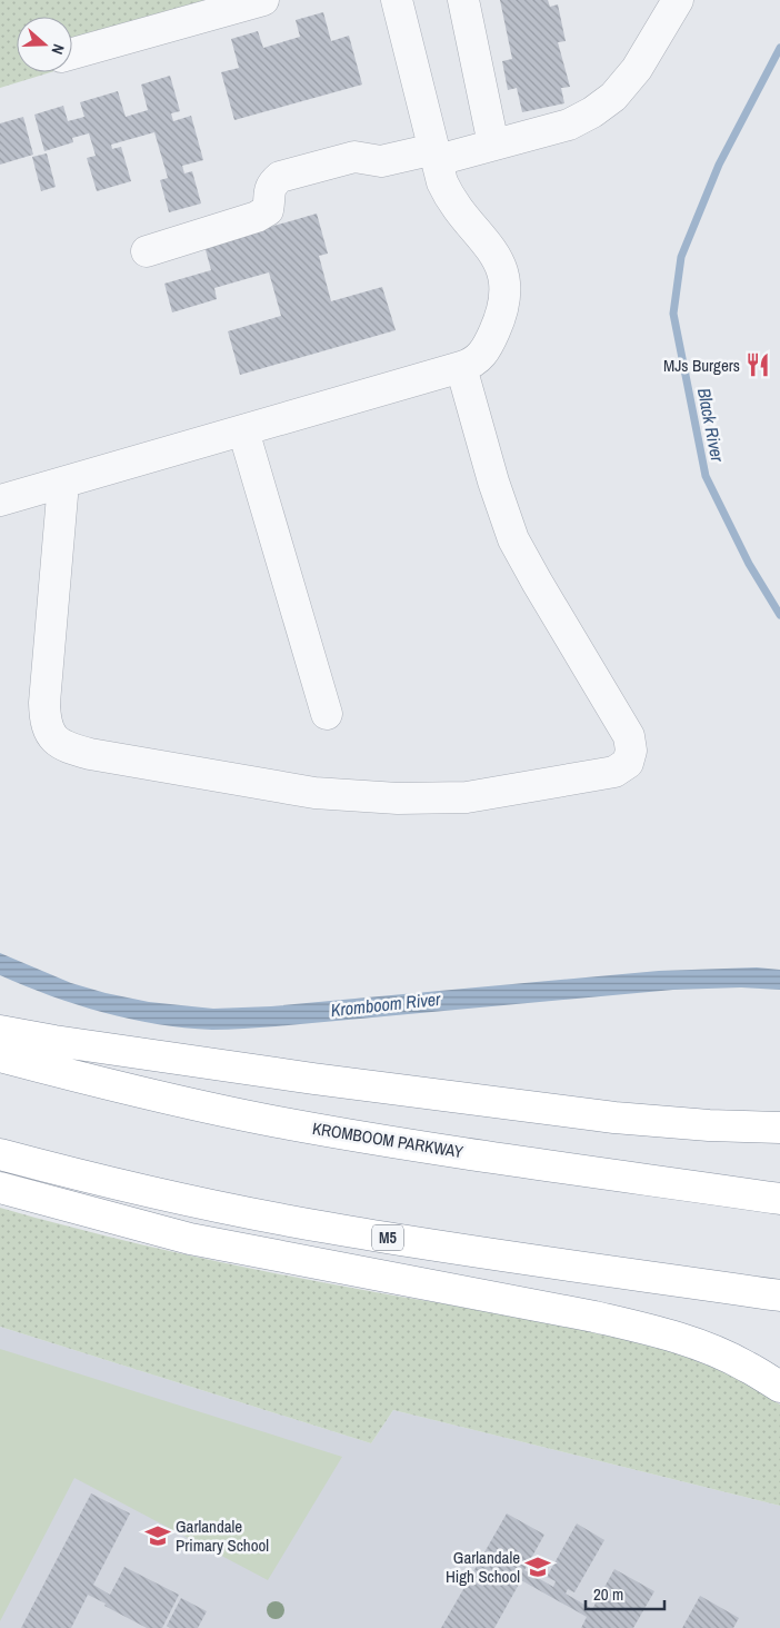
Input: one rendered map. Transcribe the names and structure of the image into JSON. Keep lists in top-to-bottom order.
{
  "streets": {
    "highway": ["KROMBOOM PARKWAY", "M5"]
  },
  "water": ["Black River", "Kromboom River"],
  "places": {
    "restaurant": ["MJs Burgers"],
    "school or university": ["Garlandale Primary School", "Garlandale High School"]
  },
  "scale_bar": "20 m",
  "north": "right"
}
